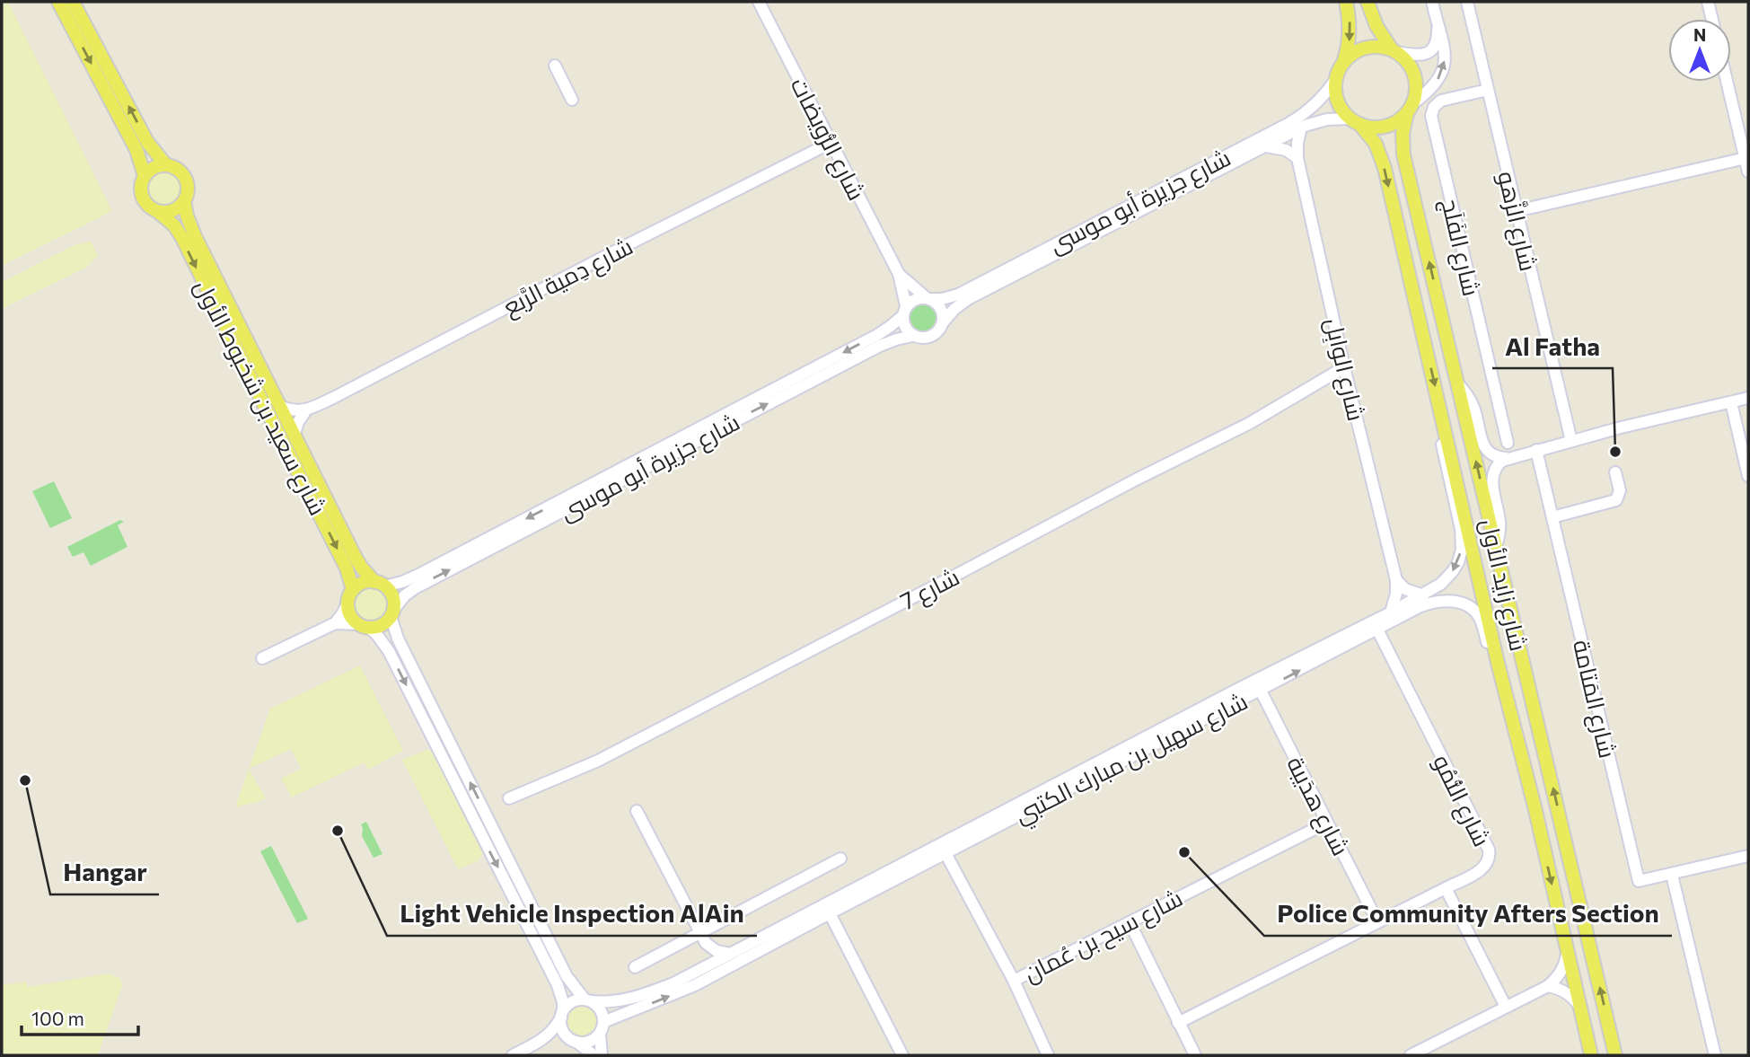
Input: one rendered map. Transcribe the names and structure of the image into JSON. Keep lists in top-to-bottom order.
{
  "streets": {
    "main road": ["شارع سعيد بن شخبوط الأول", "شارع زايد الأول"],
    "street": [
      "شارع الرُّويضات",
      "شارع جزيرة أبو موسى",
      "شارع الزَّهو",
      "شارع الفَلَج",
      "شارع دِمية الرَّبع",
      "شارع الوابِل",
      "شارع 7",
      "شارع المَتامة",
      "شارع سهيل بن مبارك الكتبي",
      "شارع النُّمُو",
      "شارع هدَيبة",
      "شارع سيح بن عُمان"
    ]
  },
  "crossings": [
    ["شارع الرُّويضات", "شارع جزيرة أبو موسى"],
    ["شارع الرُّويضات", "شارع دِمية الرَّبع"],
    ["شارع جزيرة أبو موسى", "شارع الوابِل"],
    ["شارع جزيرة أبو موسى", "شارع سعيد بن شخبوط الأول"],
    ["شارع جزيرة أبو موسى", "شارع زايد الأول"],
    ["شارع الزَّهو", "شارع الفَلَج"],
    ["شارع الوابِل", "شارع 7"],
    ["شارع الوابِل", "شارع سهيل بن مبارك الكتبي"],
    ["شارع زايد الأول", "شارع سهيل بن مبارك الكتبي"],
    ["شارع سهيل بن مبارك الكتبي", "شارع النُّمُو"],
    ["شارع سهيل بن مبارك الكتبي", "شارع هدَيبة"],
    ["شارع النُّمُو", "شارع هدَيبة"],
    ["شارع هدَيبة", "شارع سيح بن عُمان"]
  ],
  "places": [
    "Al Fatha",
    "Hangar",
    "Light Vehicle Inspection AlAin",
    "Police Community Afters Section"
  ],
  "scale_bar": "100 m",
  "north": "top"
}
